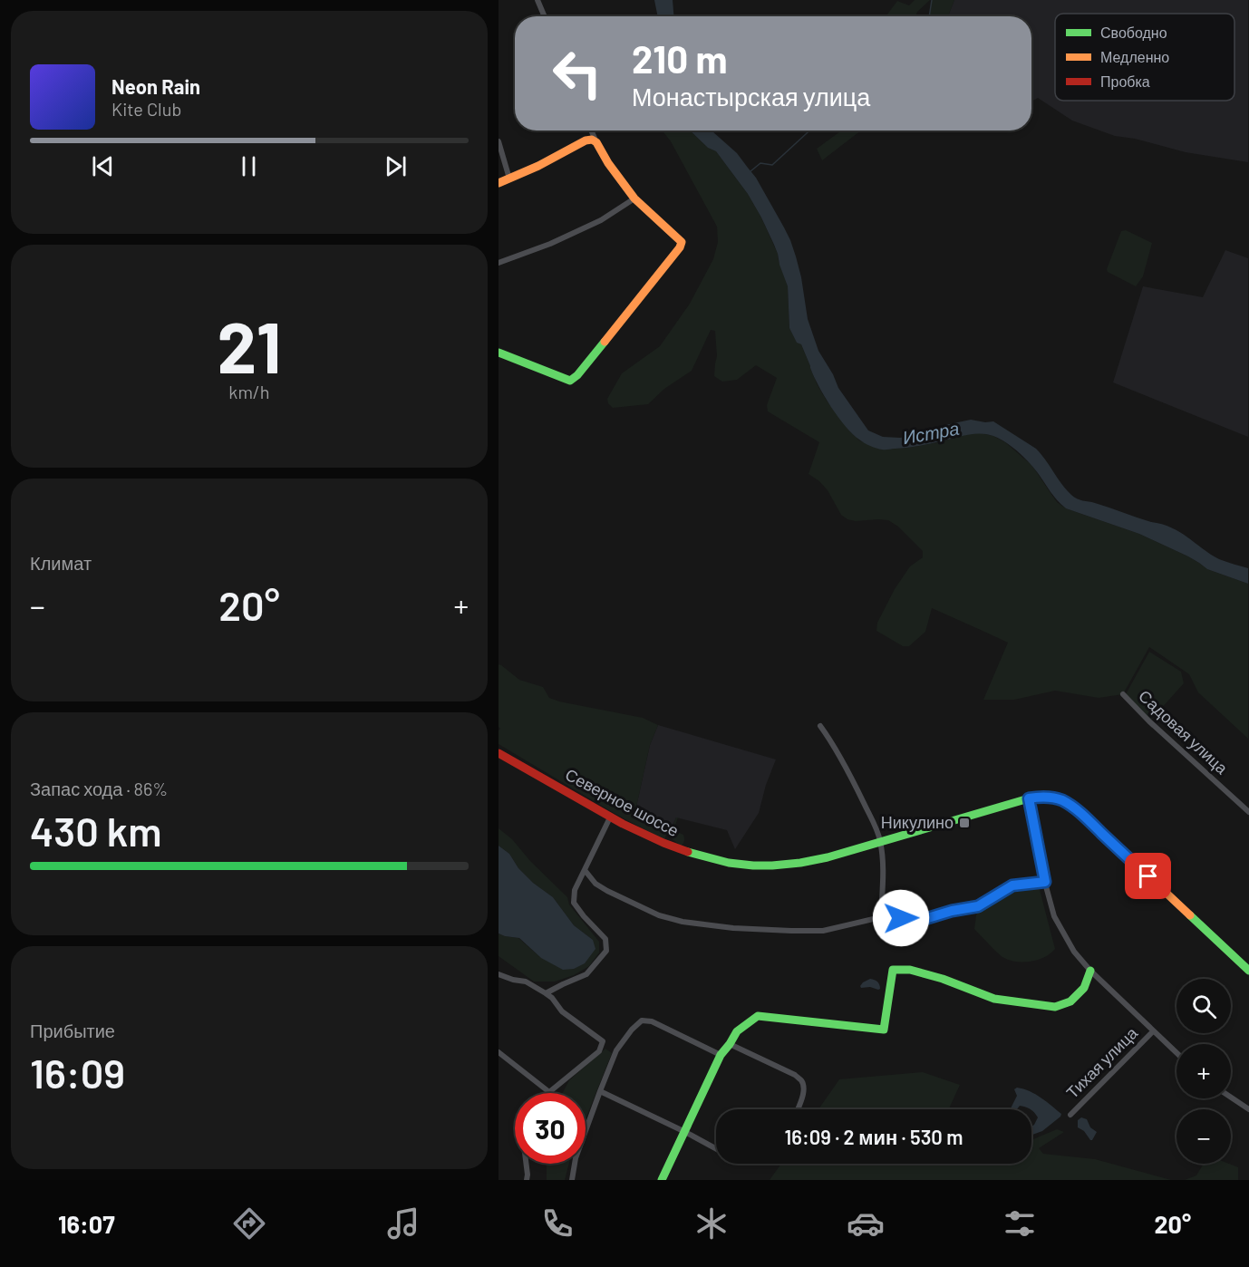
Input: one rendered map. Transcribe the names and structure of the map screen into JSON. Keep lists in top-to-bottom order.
{
  "streets": {
    "street": ["Садовая улица", "Северное шоссе", "Тихая улица"]
  },
  "water": ["Истра"],
  "places": {
    "transit": ["Никулино"]
  },
  "legend": ["Свободно", "Медленно", "Пробка"],
  "page": {
    "turn": ["210 m", "Монастырская улица"],
    "song": ["Neon Rain", "Kite Club"],
    "tile": [
      ["21", "km/h"],
      "Климат",
      ["Запас хода · 86%", "430 km"],
      ["Прибытие", "16:09"]
    ],
    "heat": ["−", "20°", "+"],
    "map_buttons": ["+", "−"],
    "limit": "30",
    "trip": "16:09 · 2 мин · 530 m",
    "tabs": ["16:07", "20°"]
  }
}
